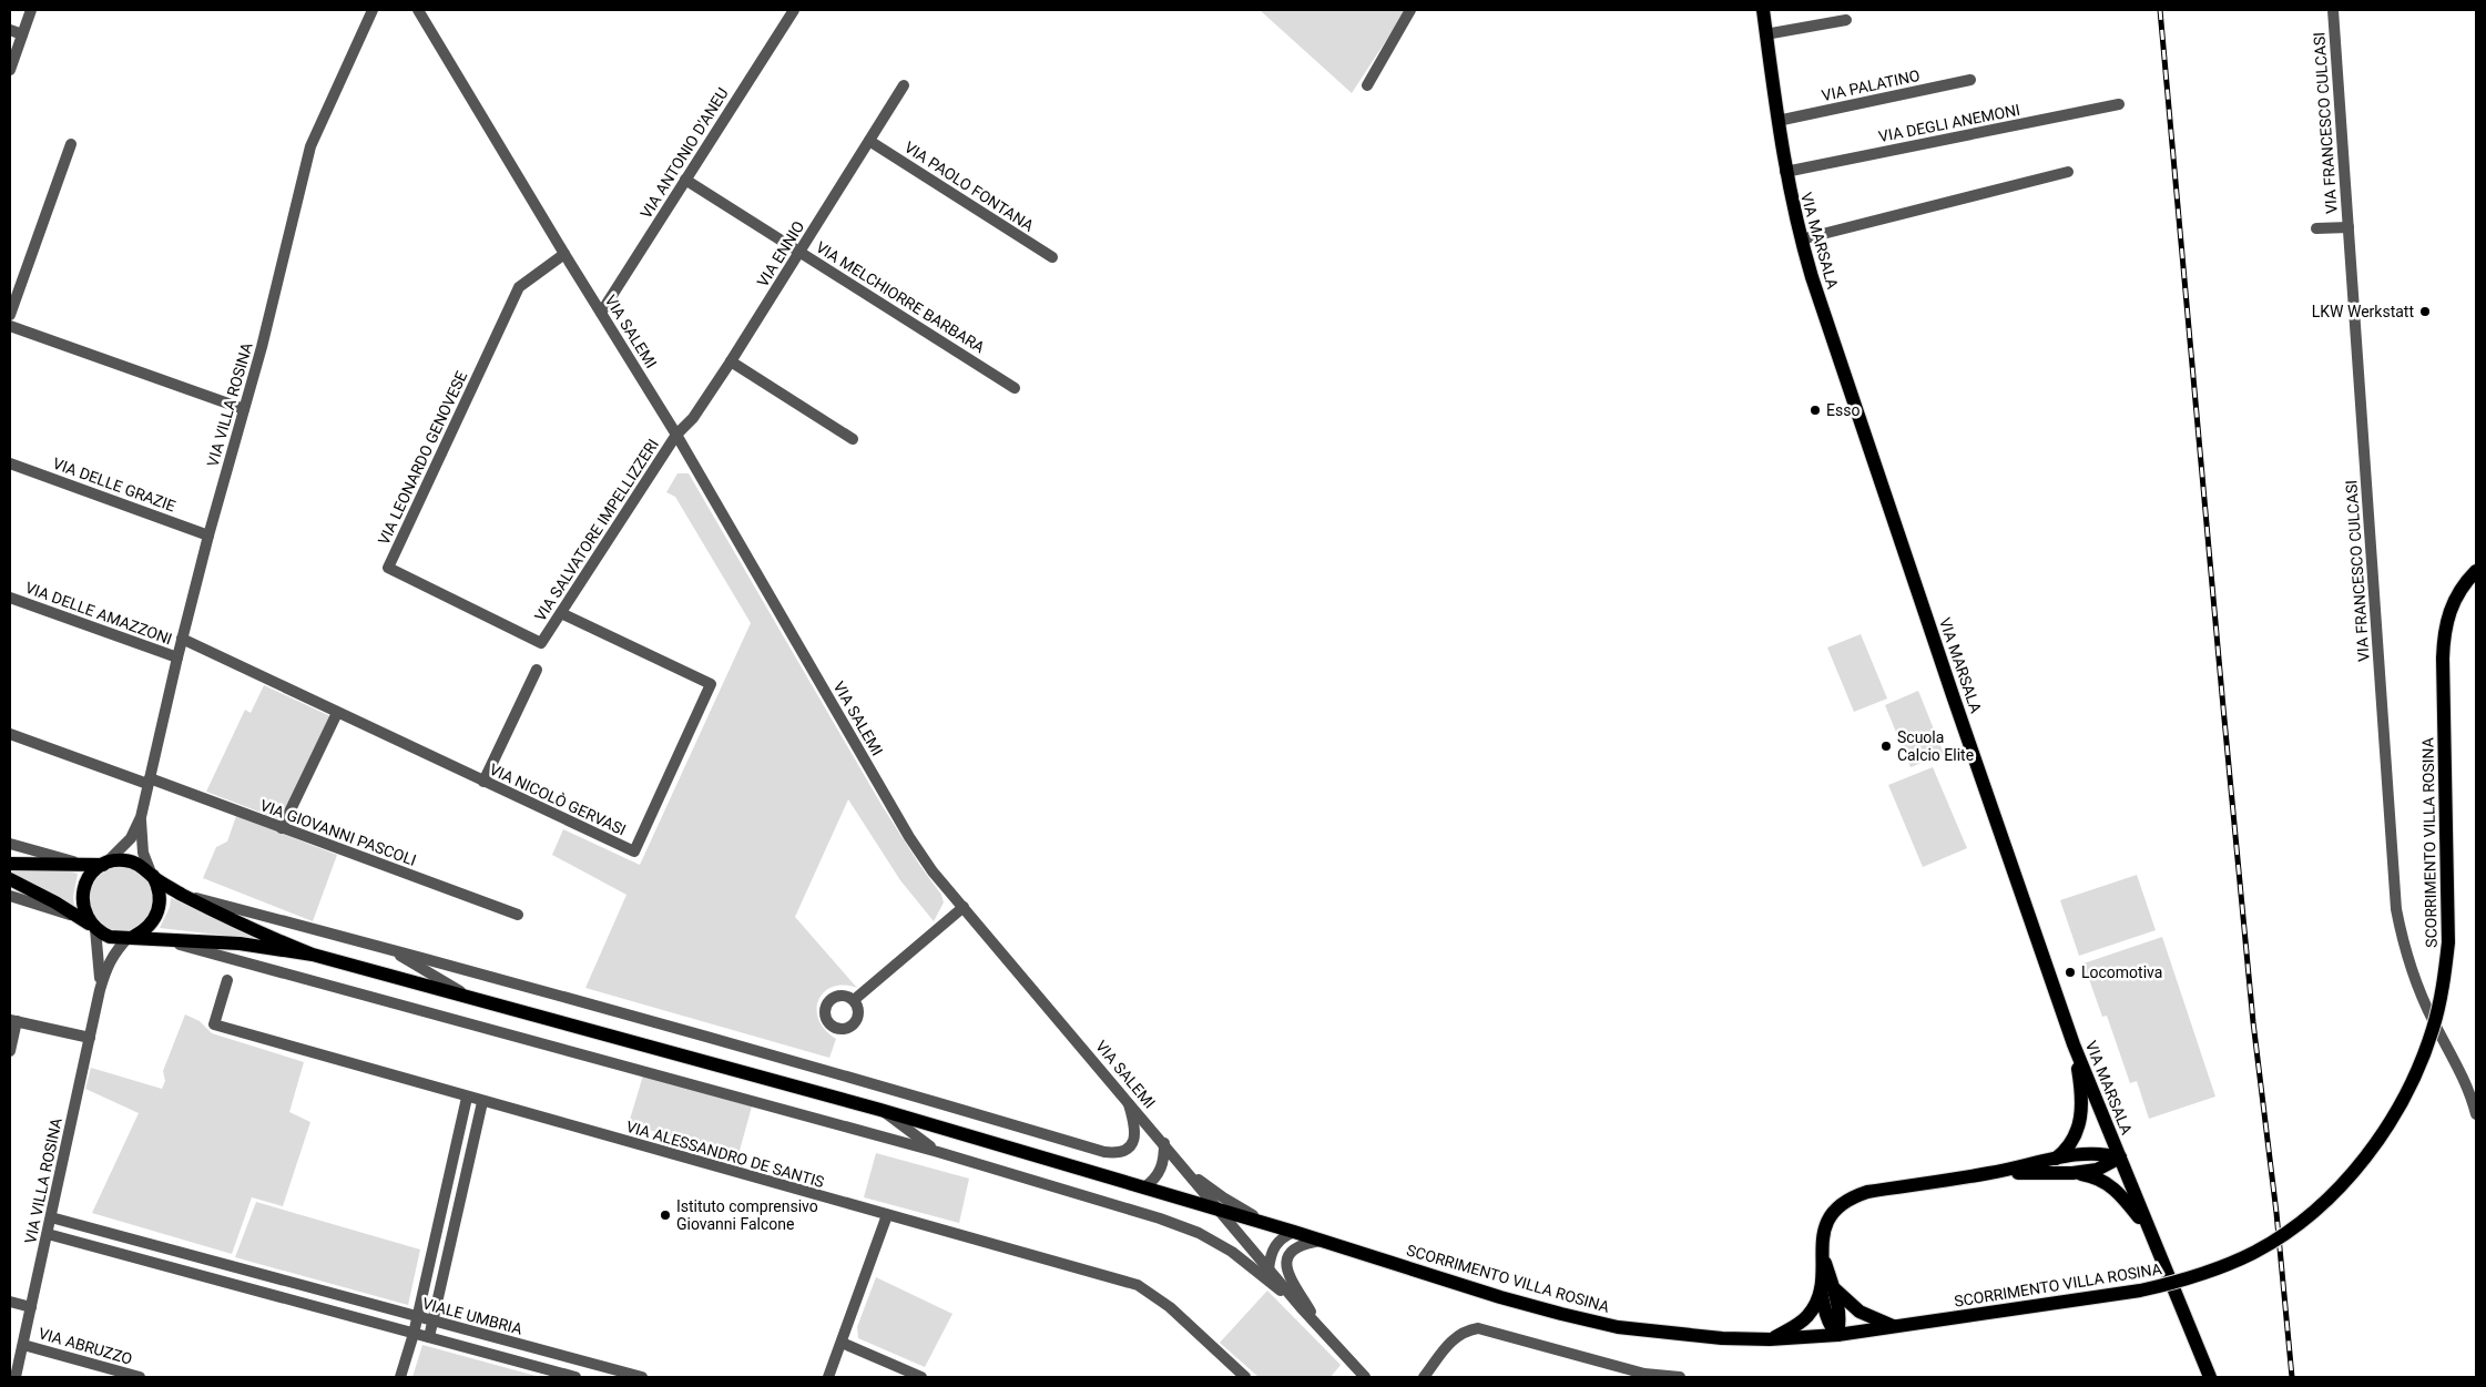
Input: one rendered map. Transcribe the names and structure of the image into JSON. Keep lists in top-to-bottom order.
{
  "streets": {
    "main road": ["VIA MARSALA", "SCORRIMENTO VILLA ROSINA"],
    "street": [
      "VIA PALATINO",
      "VIA DEGLI ANEMONI",
      "VIA FRANCESCO CULCASI",
      "VIA ANTONIO D'ANEU",
      "VIA PAOLO FONTANA",
      "VIA ENNIO",
      "VIA MELCHIORRE BARBARA",
      "VIA SALEMI",
      "VIA VILLA ROSINA",
      "VIA LEONARDO GENOVESE",
      "VIA DELLE GRAZIE",
      "VIA SALVATORE IMPELLIZZERI",
      "VIA DELLE AMAZZONI",
      "VIA NICOLÒ GERVASI",
      "VIA GIOVANNI PASCOLI",
      "VIA ALESSANDRO DE SANTIS",
      "VIALE UMBRIA",
      "VIA ABRUZZO"
    ]
  },
  "crossings": [
    ["VIA PALATINO", "VIA MARSALA"],
    ["VIA DEGLI ANEMONI", "VIA MARSALA"],
    ["VIA ANTONIO D'ANEU", "VIA MELCHIORRE BARBARA"],
    ["VIA ANTONIO D'ANEU", "VIA SALEMI"],
    ["VIA PAOLO FONTANA", "VIA ENNIO"],
    ["VIA ENNIO", "VIA MELCHIORRE BARBARA"],
    ["VIA ENNIO", "VIA SALEMI"],
    ["VIA ENNIO", "VIA SALVATORE IMPELLIZZERI"],
    ["VIA SALEMI", "VIA LEONARDO GENOVESE"],
    ["VIA SALEMI", "VIA SALVATORE IMPELLIZZERI"],
    ["VIA SALEMI", "SCORRIMENTO VILLA ROSINA"],
    ["VIA VILLA ROSINA", "VIA DELLE GRAZIE"],
    ["VIA VILLA ROSINA", "VIA DELLE AMAZZONI"],
    ["VIA VILLA ROSINA", "VIA NICOLÒ GERVASI"],
    ["VIA VILLA ROSINA", "VIA GIOVANNI PASCOLI"],
    ["VIA VILLA ROSINA", "VIALE UMBRIA"],
    ["VIA VILLA ROSINA", "VIA ABRUZZO"],
    ["VIA LEONARDO GENOVESE", "VIA SALVATORE IMPELLIZZERI"],
    ["VIA SALVATORE IMPELLIZZERI", "VIA NICOLÒ GERVASI"]
  ],
  "places": [
    "LKW Werkstatt",
    "Esso",
    "Scuola Calcio Elite",
    "Locomotiva",
    "Istituto comprensivo Giovanni Falcone"
  ]
}
